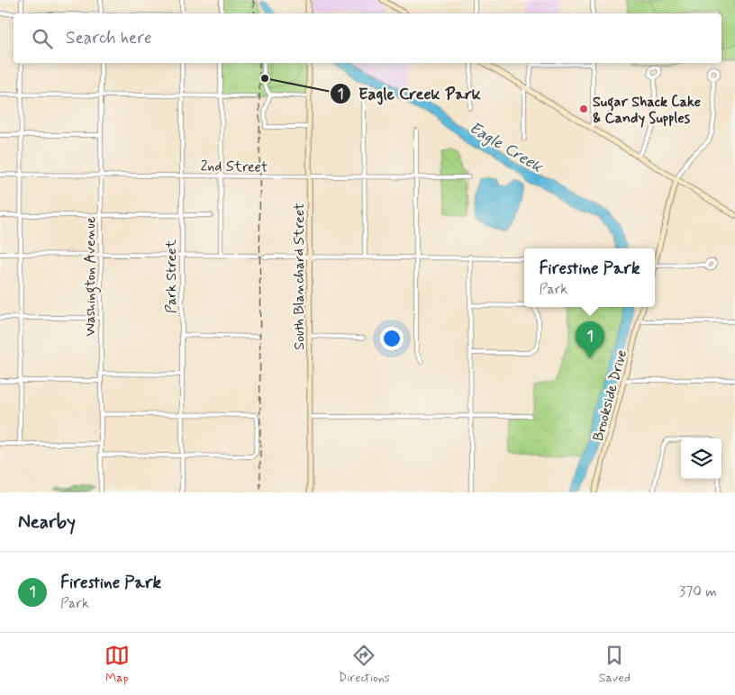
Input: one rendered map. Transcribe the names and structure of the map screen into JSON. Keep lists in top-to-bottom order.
{
  "streets": {
    "street": [
      "2nd Street",
      "Washington Avenue",
      "Park Street",
      "South Blanchard Street",
      "Brookside Drive"
    ]
  },
  "crossings": [
    ["2nd Street", "Washington Avenue"],
    ["2nd Street", "Park Street"],
    ["2nd Street", "South Blanchard Street"]
  ],
  "water": ["Eagle Creek"],
  "places": ["Eagle Creek Park", "Sugar Shack Cake & Candy Supples"],
  "page": {
    "search": "Search here",
    "popup": ["Firestine Park", "Park"],
    "pins": "1",
    "heading": "Nearby",
    "list": [
      {
        "mark": "1",
        "name": "Firestine Park",
        "note": "Park",
        "value": "370 m"
      }
    ],
    "nav": ["Map", "Directions", "Saved"]
  }
}
